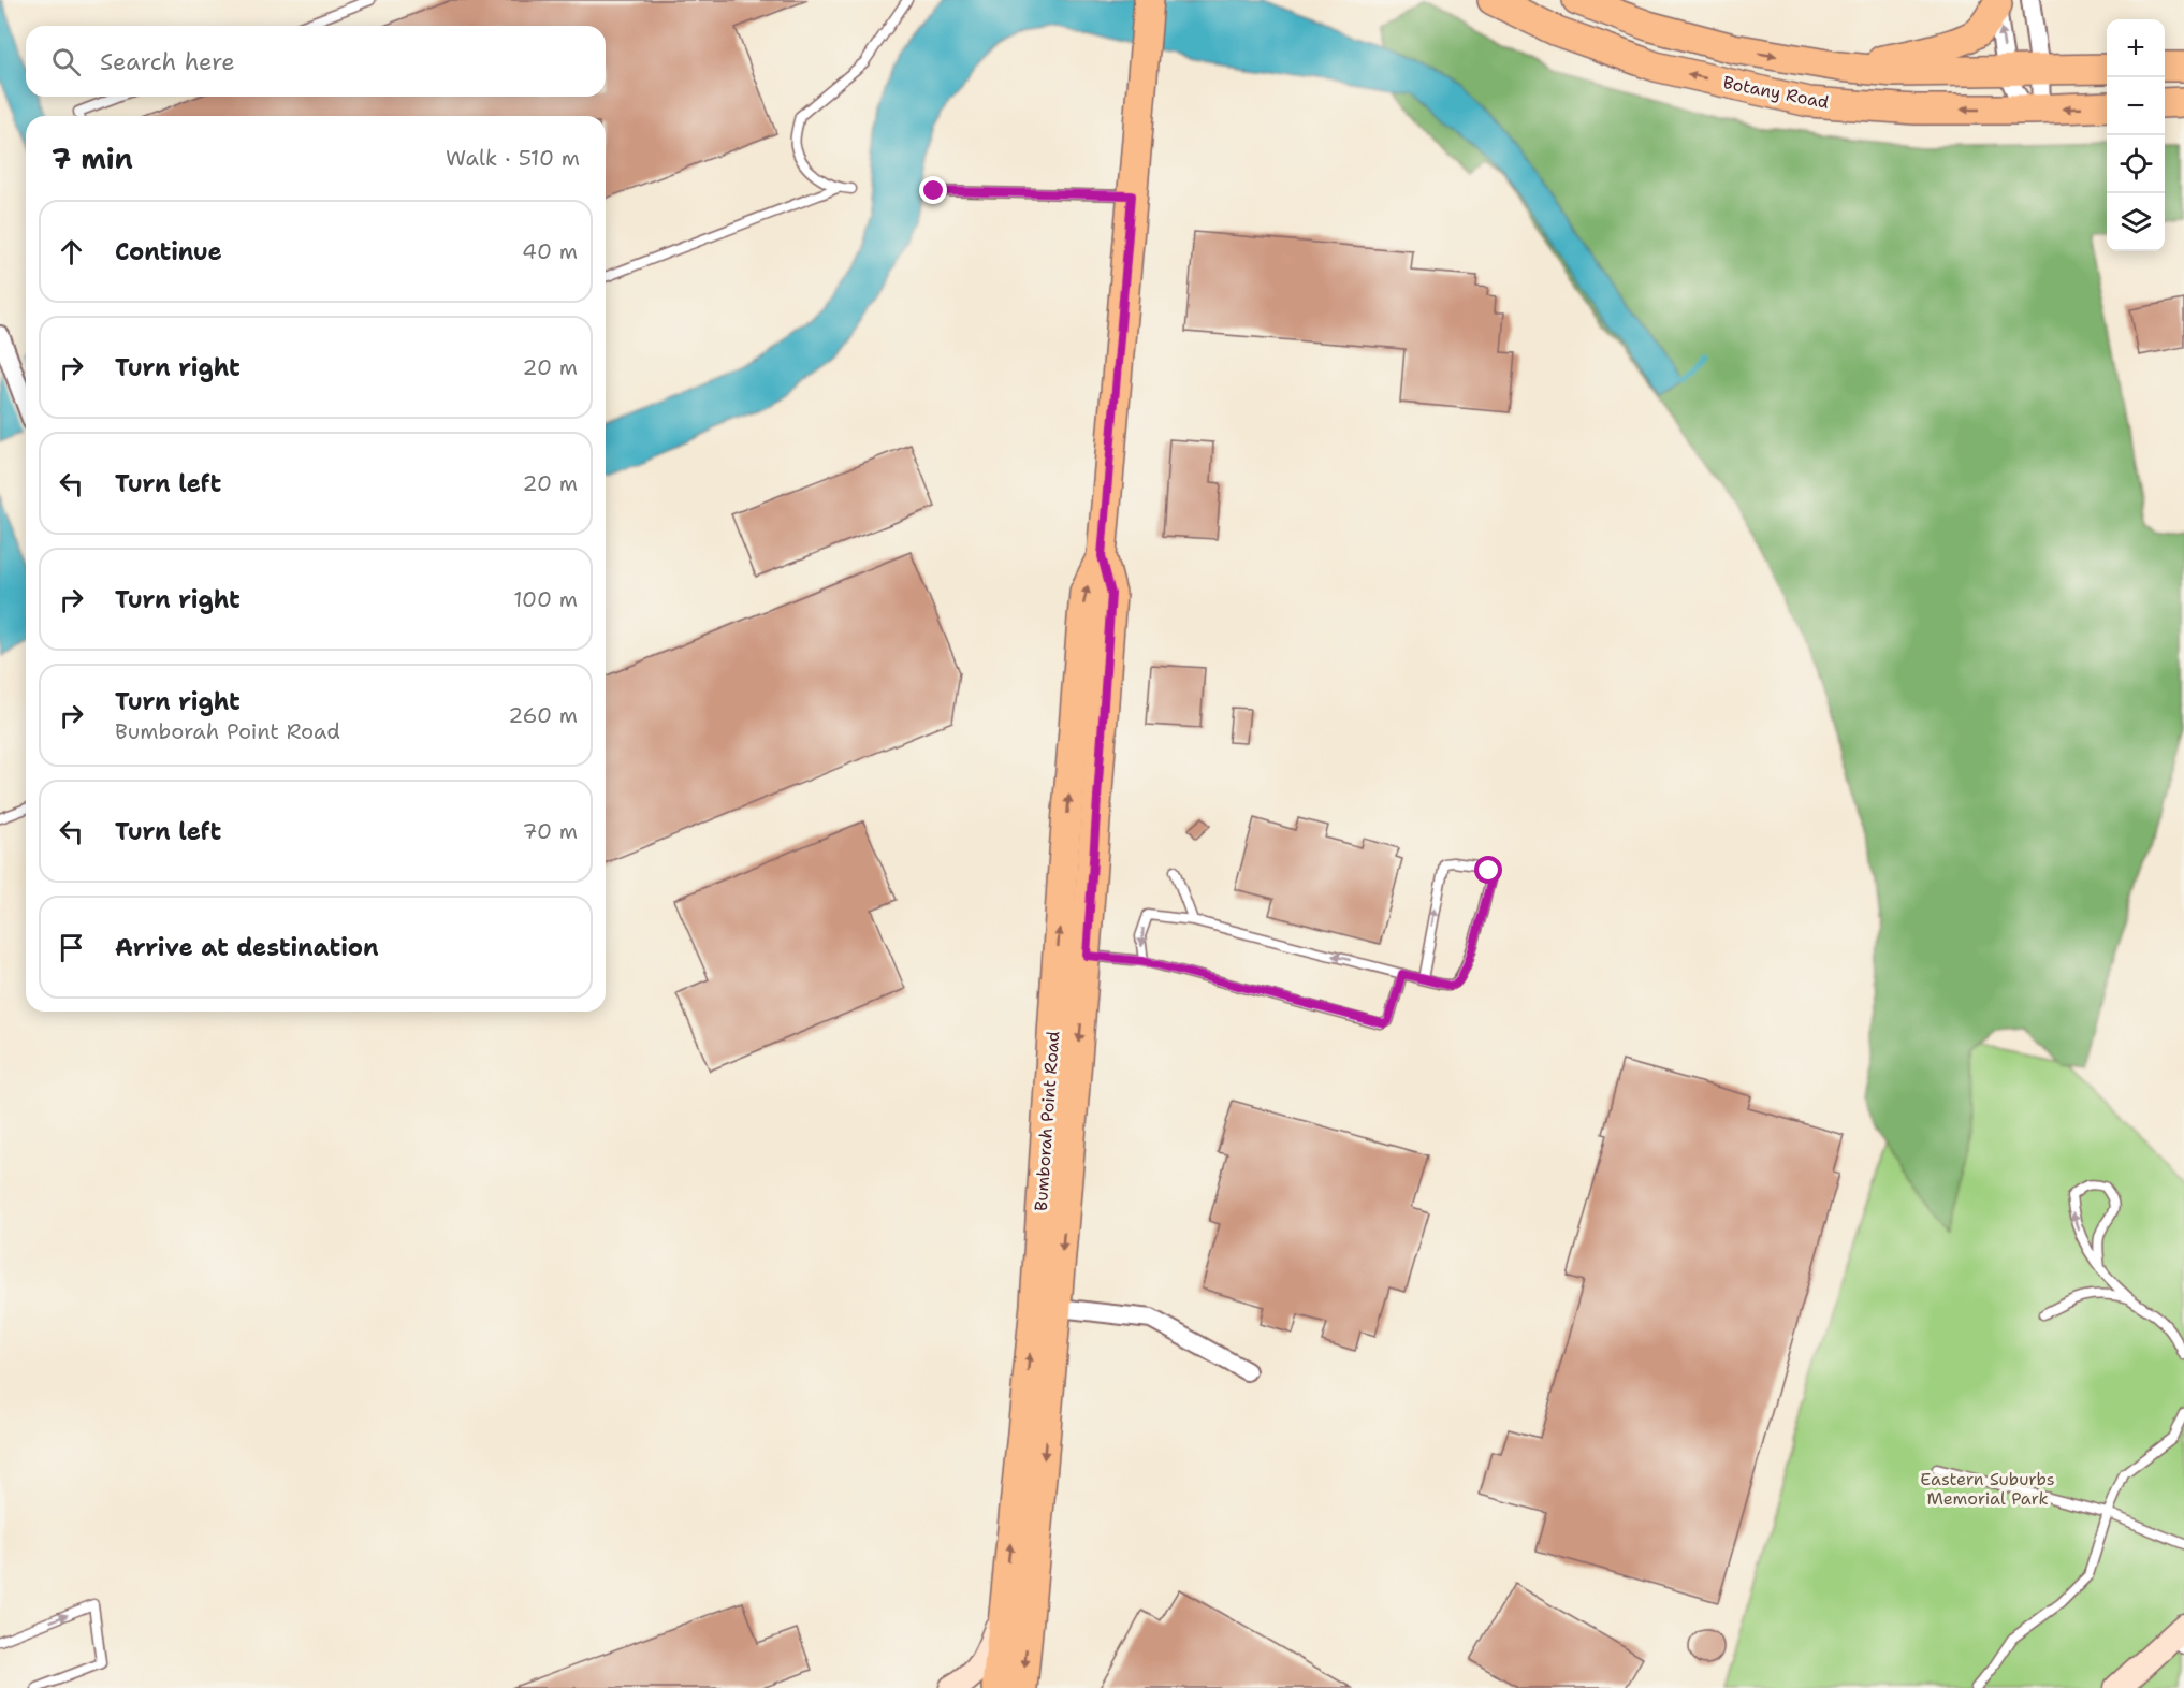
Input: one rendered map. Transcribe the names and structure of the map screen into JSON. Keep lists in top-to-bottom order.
{
  "streets": {
    "main road": ["Botany Road", "Bumborah Point Road"]
  },
  "parks": ["Eastern Suburbs Memorial Park"],
  "page": {
    "map_buttons": ["+", "−"],
    "search": "Search here",
    "heading": ["7 min", "Walk · 510 m"],
    "list": [
      ["Continue", "40 m"],
      ["Turn right", "20 m"],
      ["Turn left", "20 m"],
      ["Turn right", "100 m"],
      ["Turn right", "Bumborah Point Road", "260 m"],
      ["Turn left", "70 m"],
      "Arrive at destination"
    ]
  }
}
